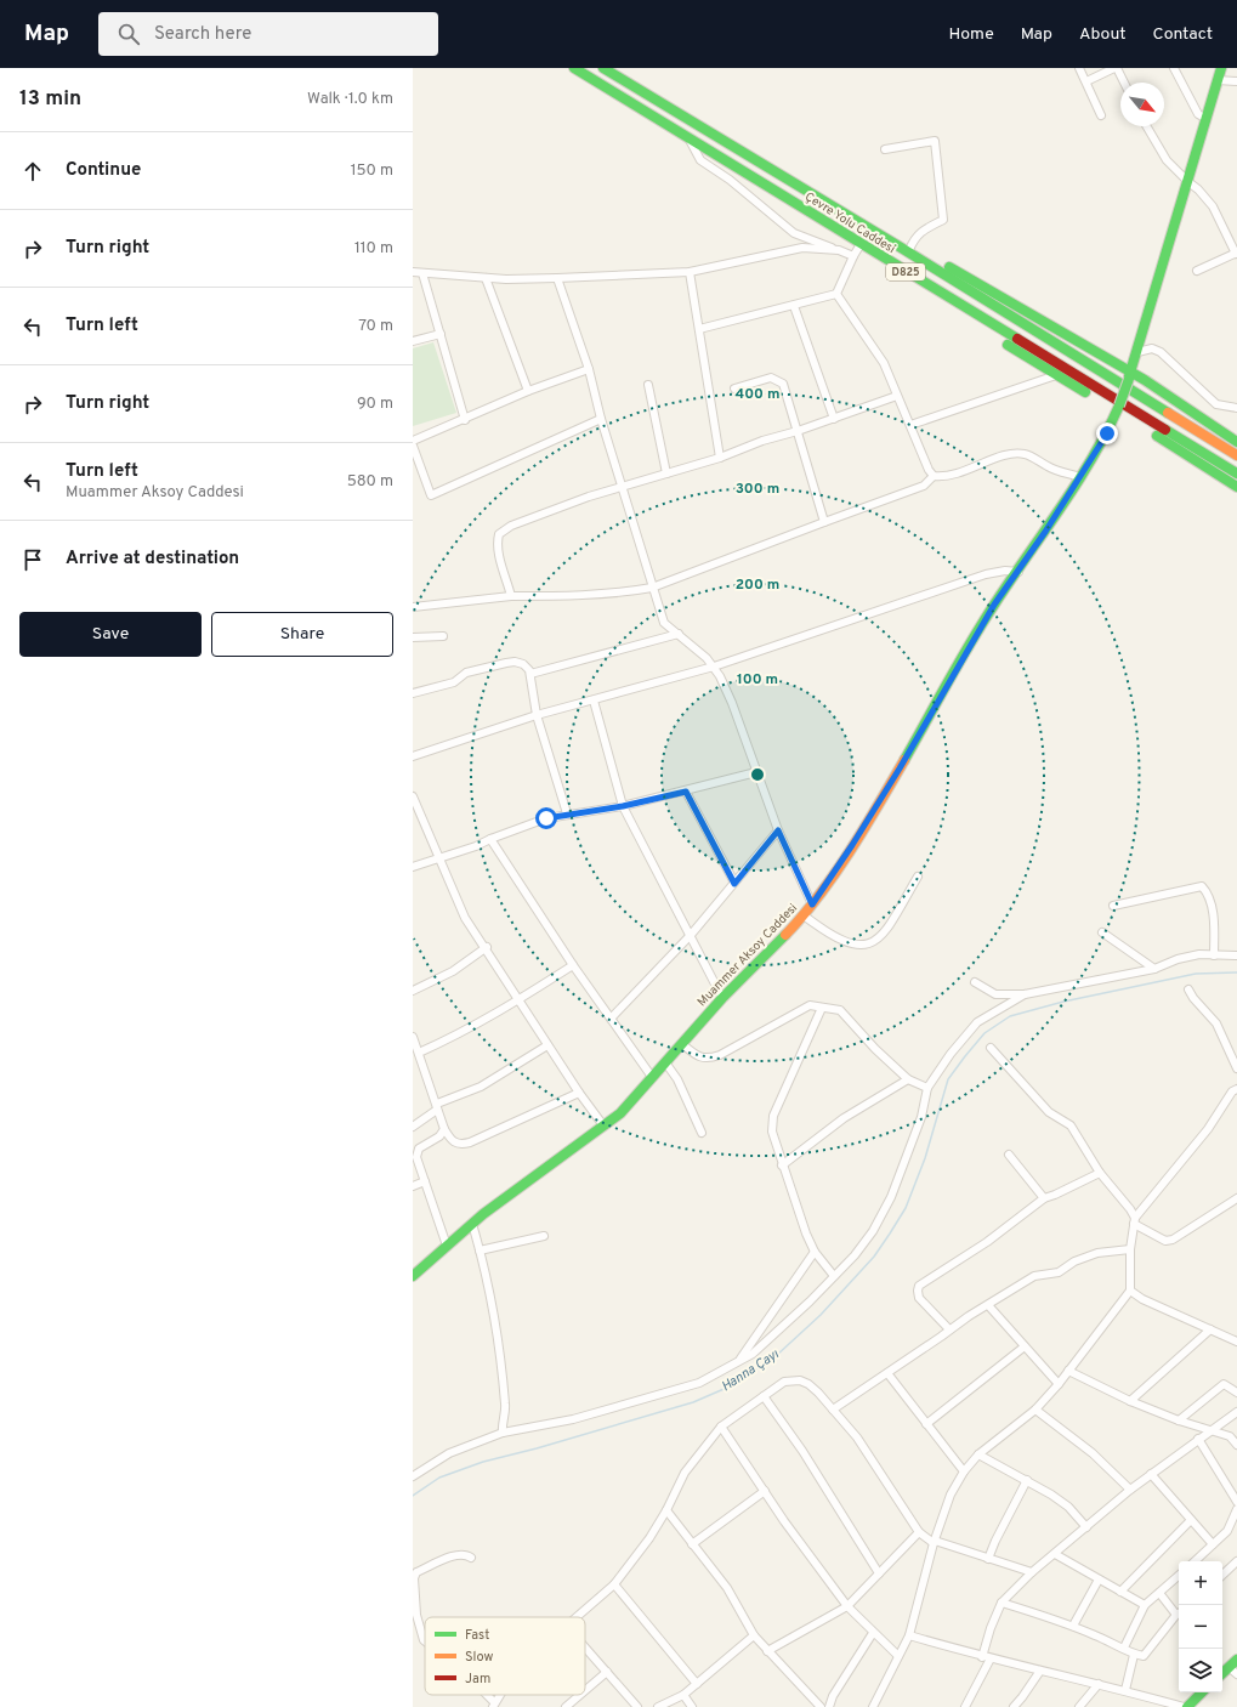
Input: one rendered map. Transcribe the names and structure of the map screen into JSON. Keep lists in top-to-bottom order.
{
  "streets": {
    "main road": ["Çevre Yolu Caddesi", "D825", "Muammer Aksoy Caddesi"]
  },
  "water": ["Hanna Çayı"],
  "legend": ["Fast", "Slow", "Jam"],
  "north": "bottom right",
  "page": {
    "header": "Map",
    "search": "Search here",
    "nav": [
      "Home",
      "Map",
      "About",
      "Contact"
    ],
    "heading": ["13 min", "Walk · 1.0 km"],
    "list": [
      ["Continue", "150 m"],
      ["Turn right", "110 m"],
      ["Turn left", "70 m"],
      ["Turn right", "90 m"],
      ["Turn left", "Muammer Aksoy Caddesi", "580 m"],
      "Arrive at destination"
    ],
    "buttons": ["Save", "Share"],
    "map_buttons": ["+", "−"]
  },
  "rings": [
    "400 m",
    "300 m",
    "200 m",
    "100 m"
  ]
}
